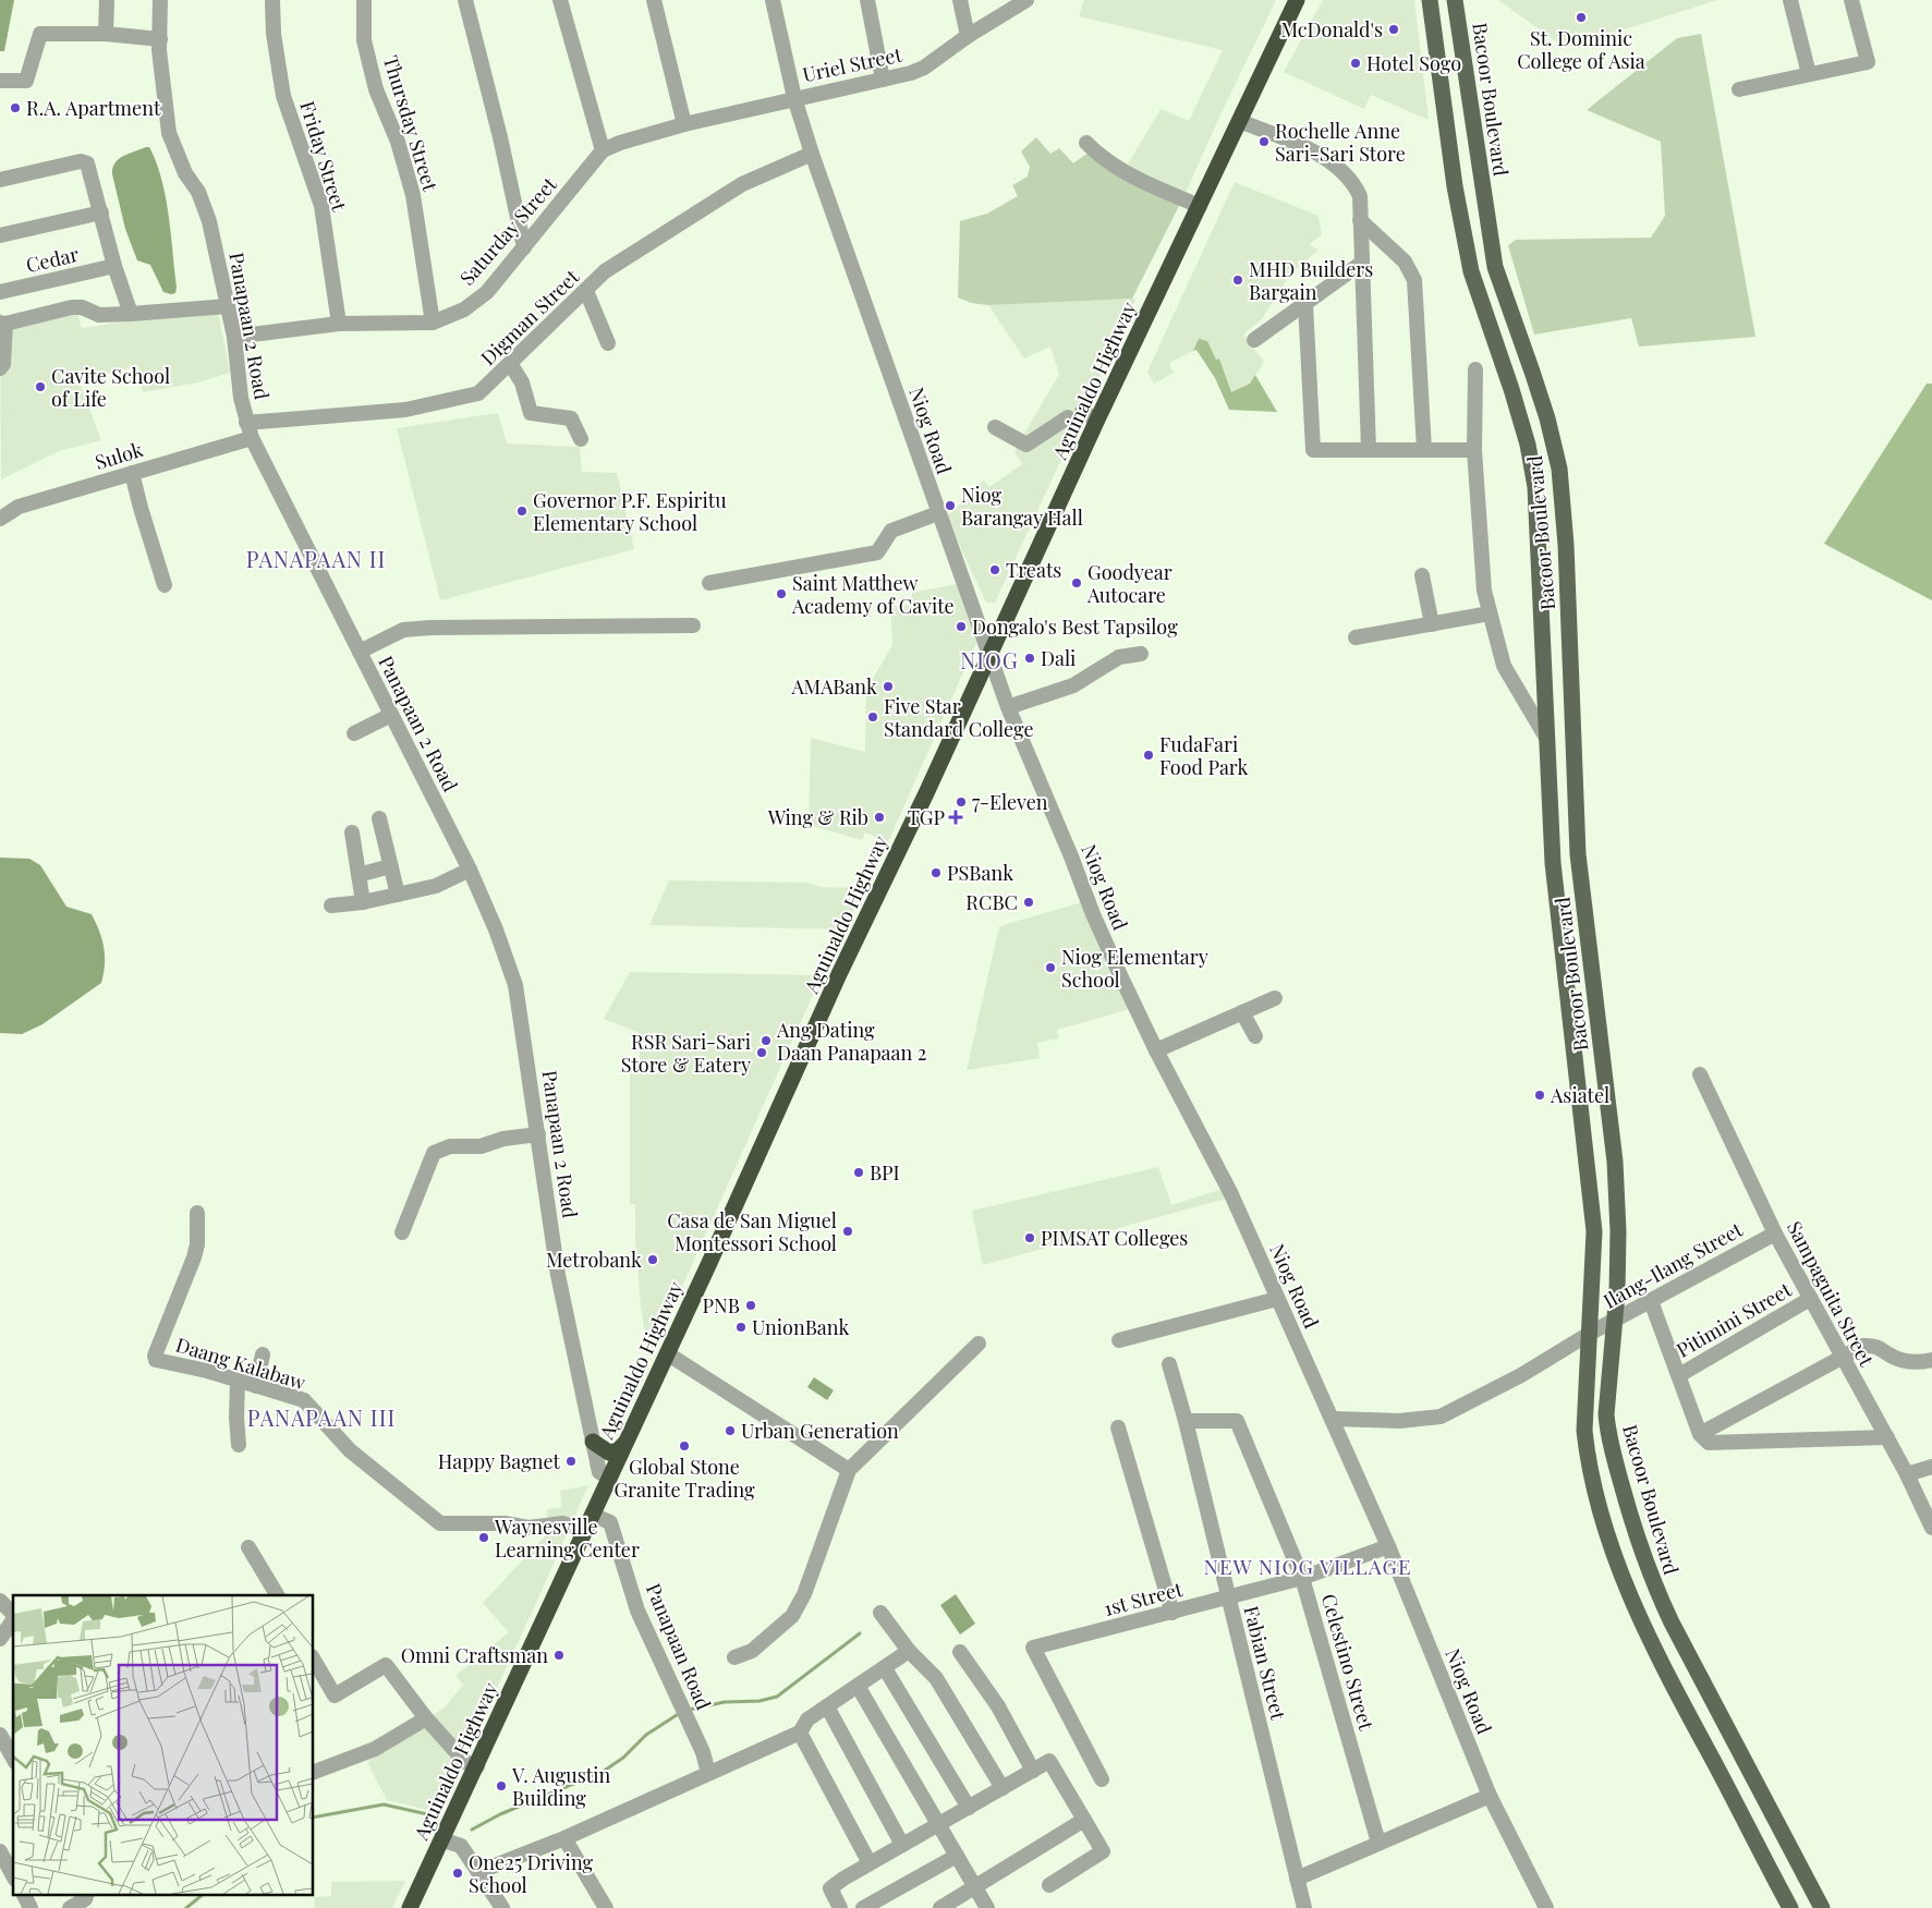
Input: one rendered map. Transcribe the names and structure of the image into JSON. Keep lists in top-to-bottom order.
{
  "streets": {
    "highway": ["Aguinaldo Highway"],
    "main road": ["Bacoor Boulevard"],
    "street": [
      "Uriel Street",
      "Thursday Street",
      "Friday Street",
      "Saturday Street",
      "Cedar",
      "Digman Street",
      "Panapaan 2 Road",
      "Niog Road",
      "Sulok",
      "Ilang-Ilang Street",
      "Sampaguita Street",
      "Pitimini Street",
      "Daang Kalabaw",
      "1st Street",
      "Panapaan Road",
      "Celestino Street",
      "Fabian Street"
    ]
  },
  "crossings": [
    ["Uriel Street", "Saturday Street"],
    ["Uriel Street", "Niog Road"],
    ["Bacoor Boulevard", "Ilang-Ilang Street"],
    ["Thursday Street", "Saturday Street"],
    ["Friday Street", "Saturday Street"],
    ["Saturday Street", "Panapaan 2 Road"],
    ["Saturday Street", "Niog Road"],
    ["Digman Street", "Panapaan 2 Road"],
    ["Digman Street", "Niog Road"],
    ["Panapaan 2 Road", "Aguinaldo Highway"],
    ["Panapaan 2 Road", "Sulok"],
    ["Aguinaldo Highway", "Niog Road"],
    ["Aguinaldo Highway", "Daang Kalabaw"],
    ["Aguinaldo Highway", "Panapaan Road"],
    ["Niog Road", "Ilang-Ilang Street"],
    ["Niog Road", "1st Street"],
    ["Ilang-Ilang Street", "Sampaguita Street"],
    ["Sampaguita Street", "Pitimini Street"],
    ["1st Street", "Celestino Street"],
    ["1st Street", "Fabian Street"],
    ["Celestino Street", "Fabian Street"]
  ],
  "districts": [
    "PANAPAAN II",
    "NIOG",
    "PANAPAAN III",
    "NEW NIOG VILLAGE"
  ],
  "places": {
    "other": [
      "St. Dominic College of Asia",
      "McDonald's",
      "Hotel Sogo",
      "R.A. Apartment",
      "Rochelle Anne Sari-Sari Store",
      "MHD Builders Bargain",
      "Cavite School of Life",
      "Niog Barangay Hall",
      "Governor P.F. Espiritu Elementary School",
      "Treats",
      "Goodyear Autocare",
      "Saint Matthew Academy of Cavite",
      "Dongalo's Best Tapsilog",
      "Dali",
      "AMABank",
      "Five Star Standard College",
      "FudaFari Food Park",
      "7-Eleven",
      "Wing & Rib",
      "PSBank",
      "RCBC",
      "Niog Elementary School",
      "Ang Dating Daan Panapaan 2",
      "RSR Sari-Sari Store & Eatery",
      "Asiatel",
      "BPI",
      "Casa de San Miguel Montessori School",
      "PIMSAT Colleges",
      "Metrobank",
      "PNB",
      "UnionBank",
      "Urban Generation",
      "Global Stone Granite Trading",
      "Happy Bagnet",
      "Waynesville Learning Center",
      "Omni Craftsman",
      "V. Augustin Building",
      "One25 Driving School"
    ],
    "health": ["TGP"]
  }
}
